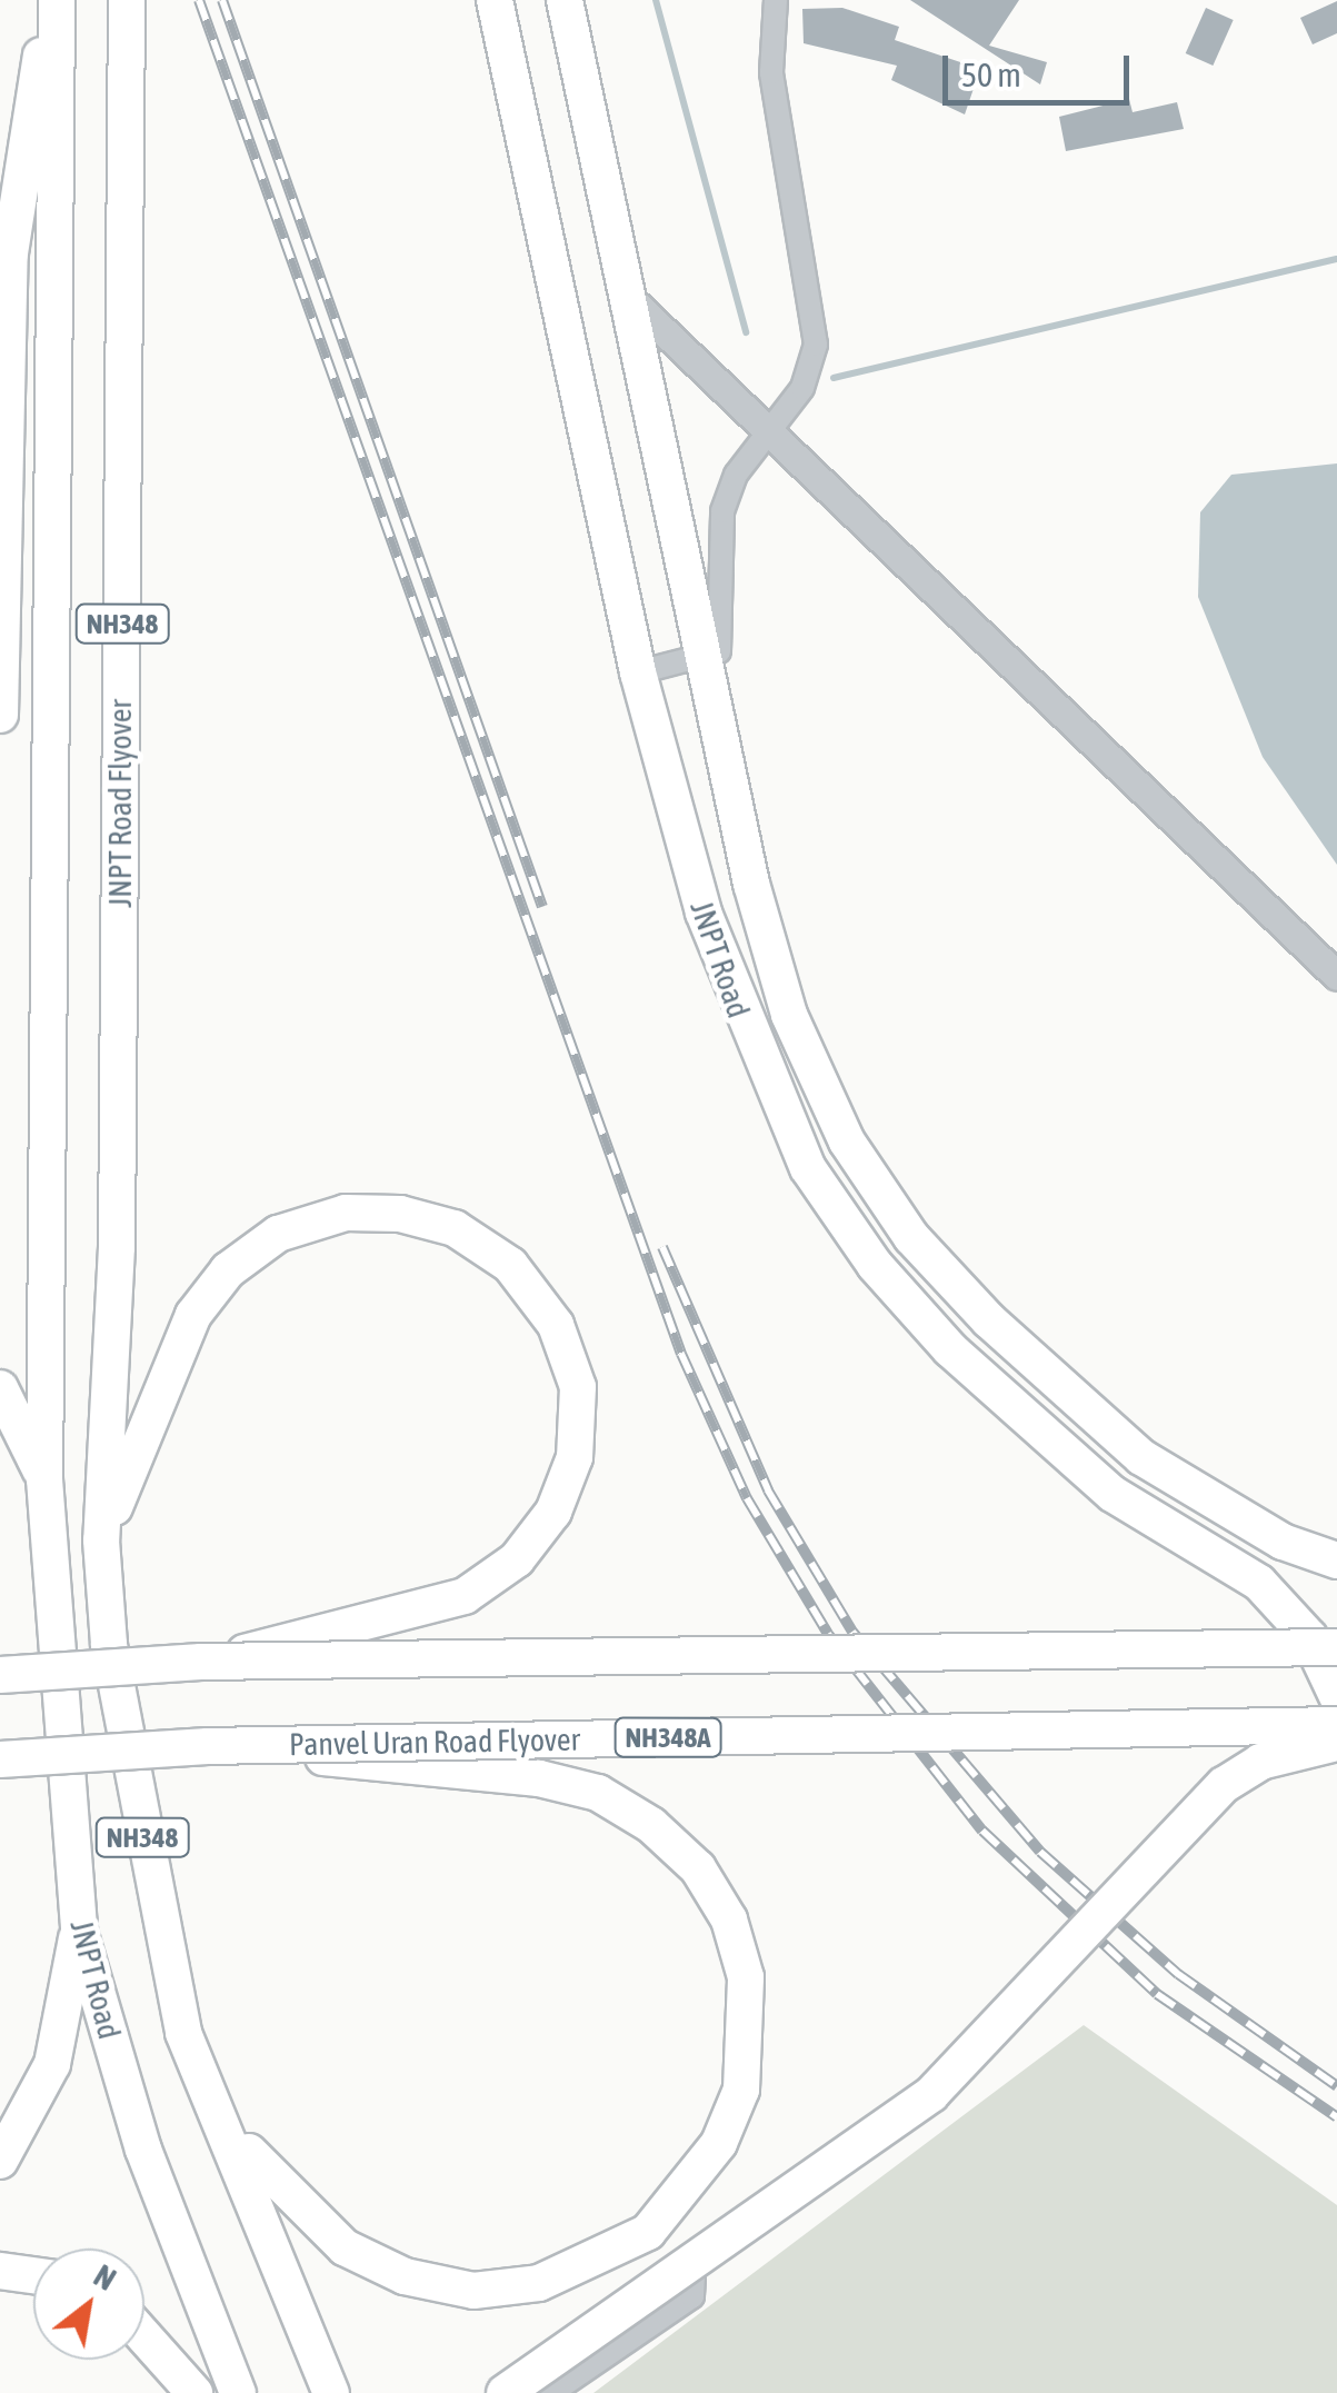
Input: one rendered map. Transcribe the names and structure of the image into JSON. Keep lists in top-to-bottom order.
{
  "streets": {
    "highway": [
      "NH348",
      "JNPT Road Flyover",
      "JNPT Road",
      "NH348A",
      "Panvel Uran Road Flyover"
    ]
  },
  "crossings": [
    ["NH348", "JNPT Road Flyover"],
    ["NH348", "JNPT Road"]
  ],
  "scale_bar": "50 m",
  "north": "top right"
}
